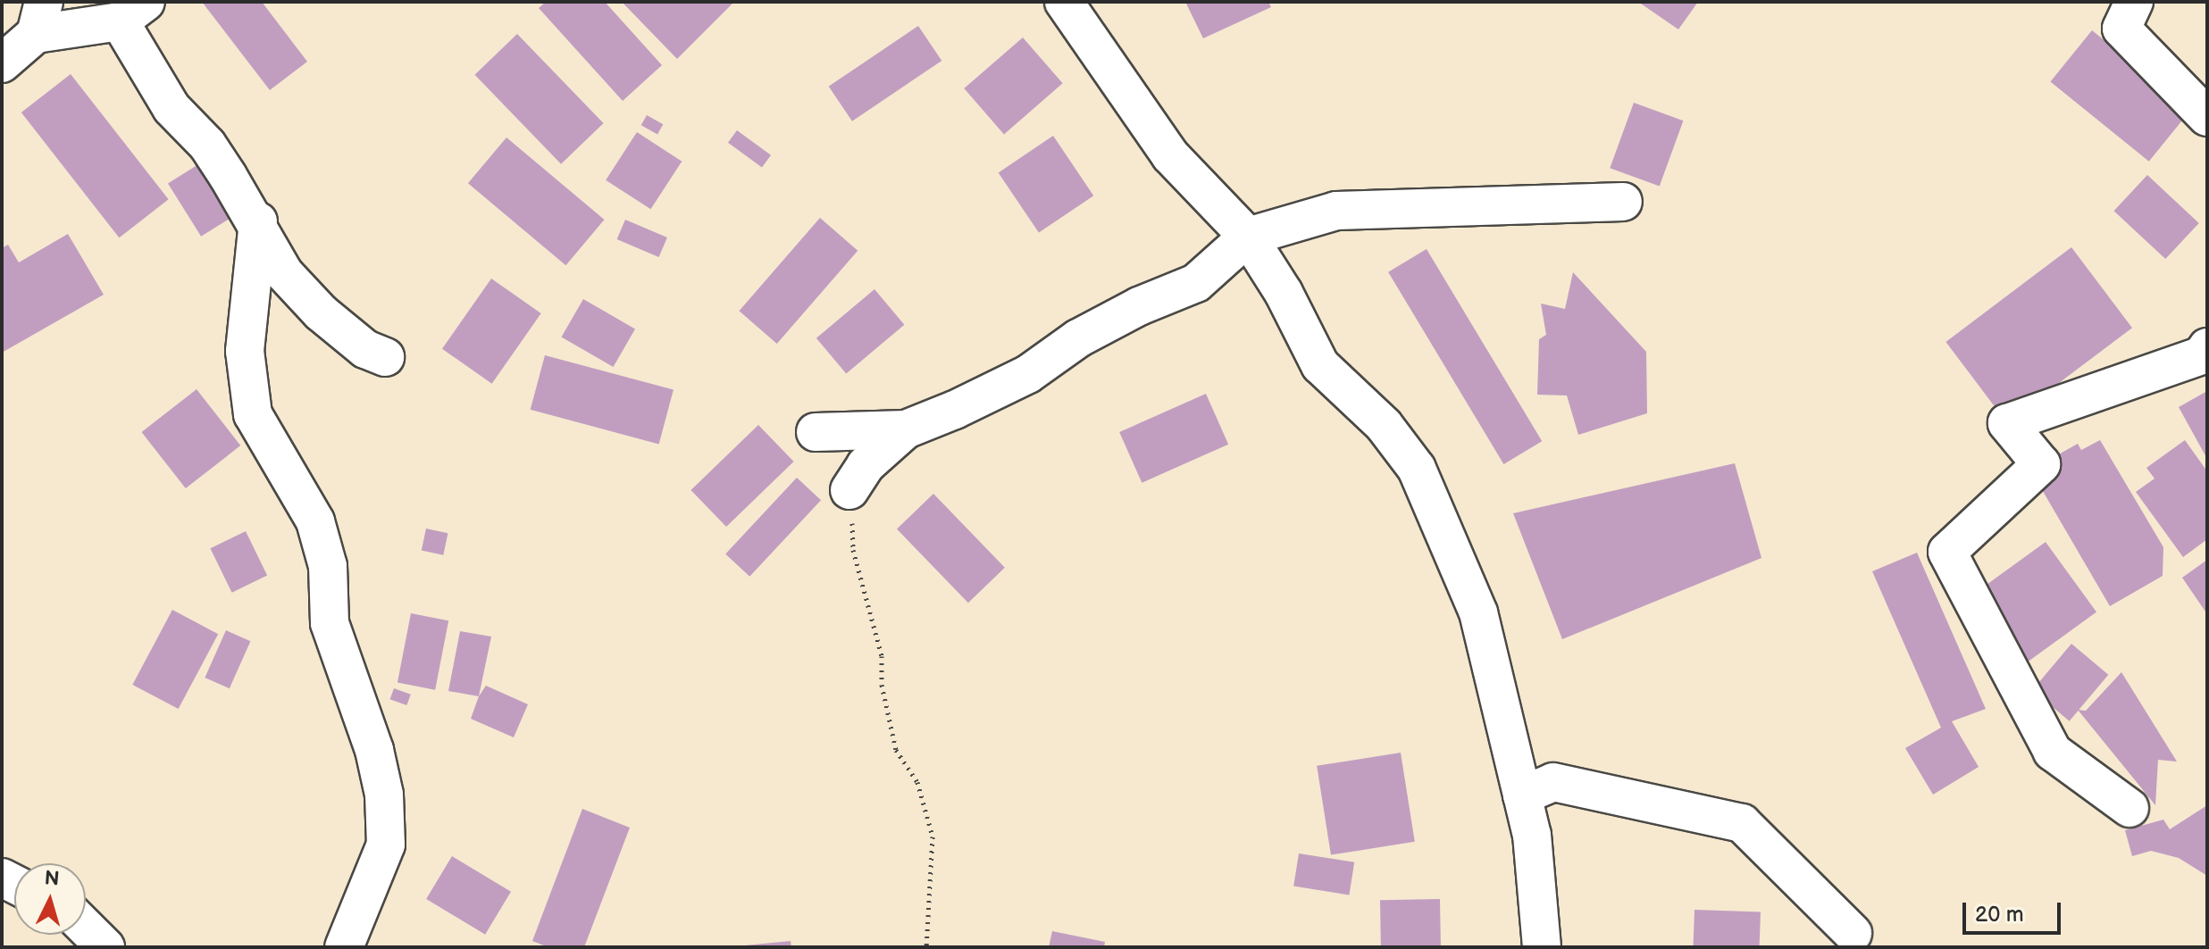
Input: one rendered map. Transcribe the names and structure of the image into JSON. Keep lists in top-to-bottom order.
{
  "scale_bar": "20 m",
  "north": "top"
}
